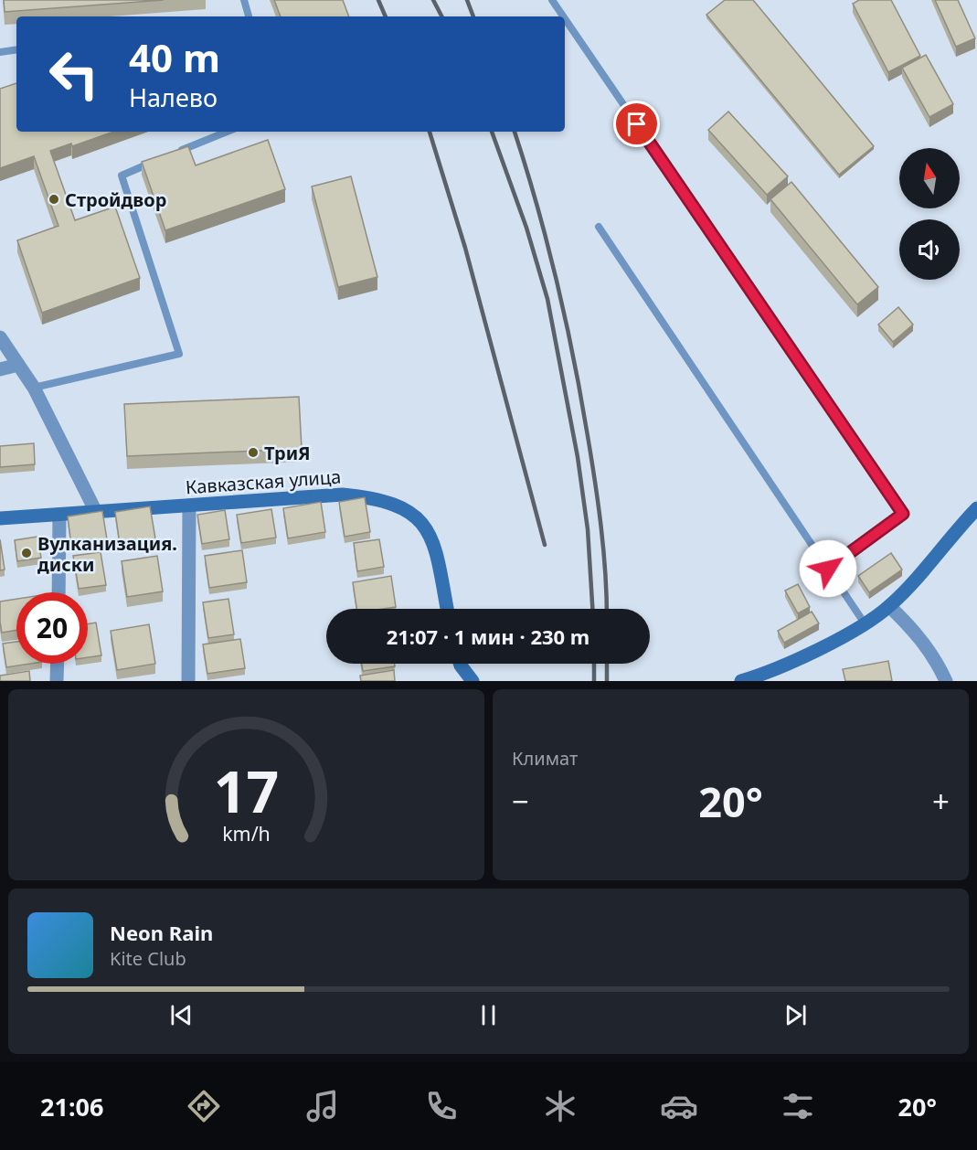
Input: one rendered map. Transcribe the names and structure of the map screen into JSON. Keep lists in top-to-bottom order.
{
  "streets": {
    "main road": ["Кавказская улица"]
  },
  "places": ["Стройдвор", "ТриЯ", "Вулканизация. диски"],
  "north": "top",
  "page": {
    "turn": ["40 m", "Налево"],
    "limit": "20",
    "trip": "21:07 · 1 мин · 230 m",
    "tile": "Климат",
    "heat": ["−", "20°", "+"],
    "song": ["Neon Rain", "Kite Club"],
    "tabs": ["21:06", "20°"],
    "gauge": ["17", "km/h"]
  }
}
